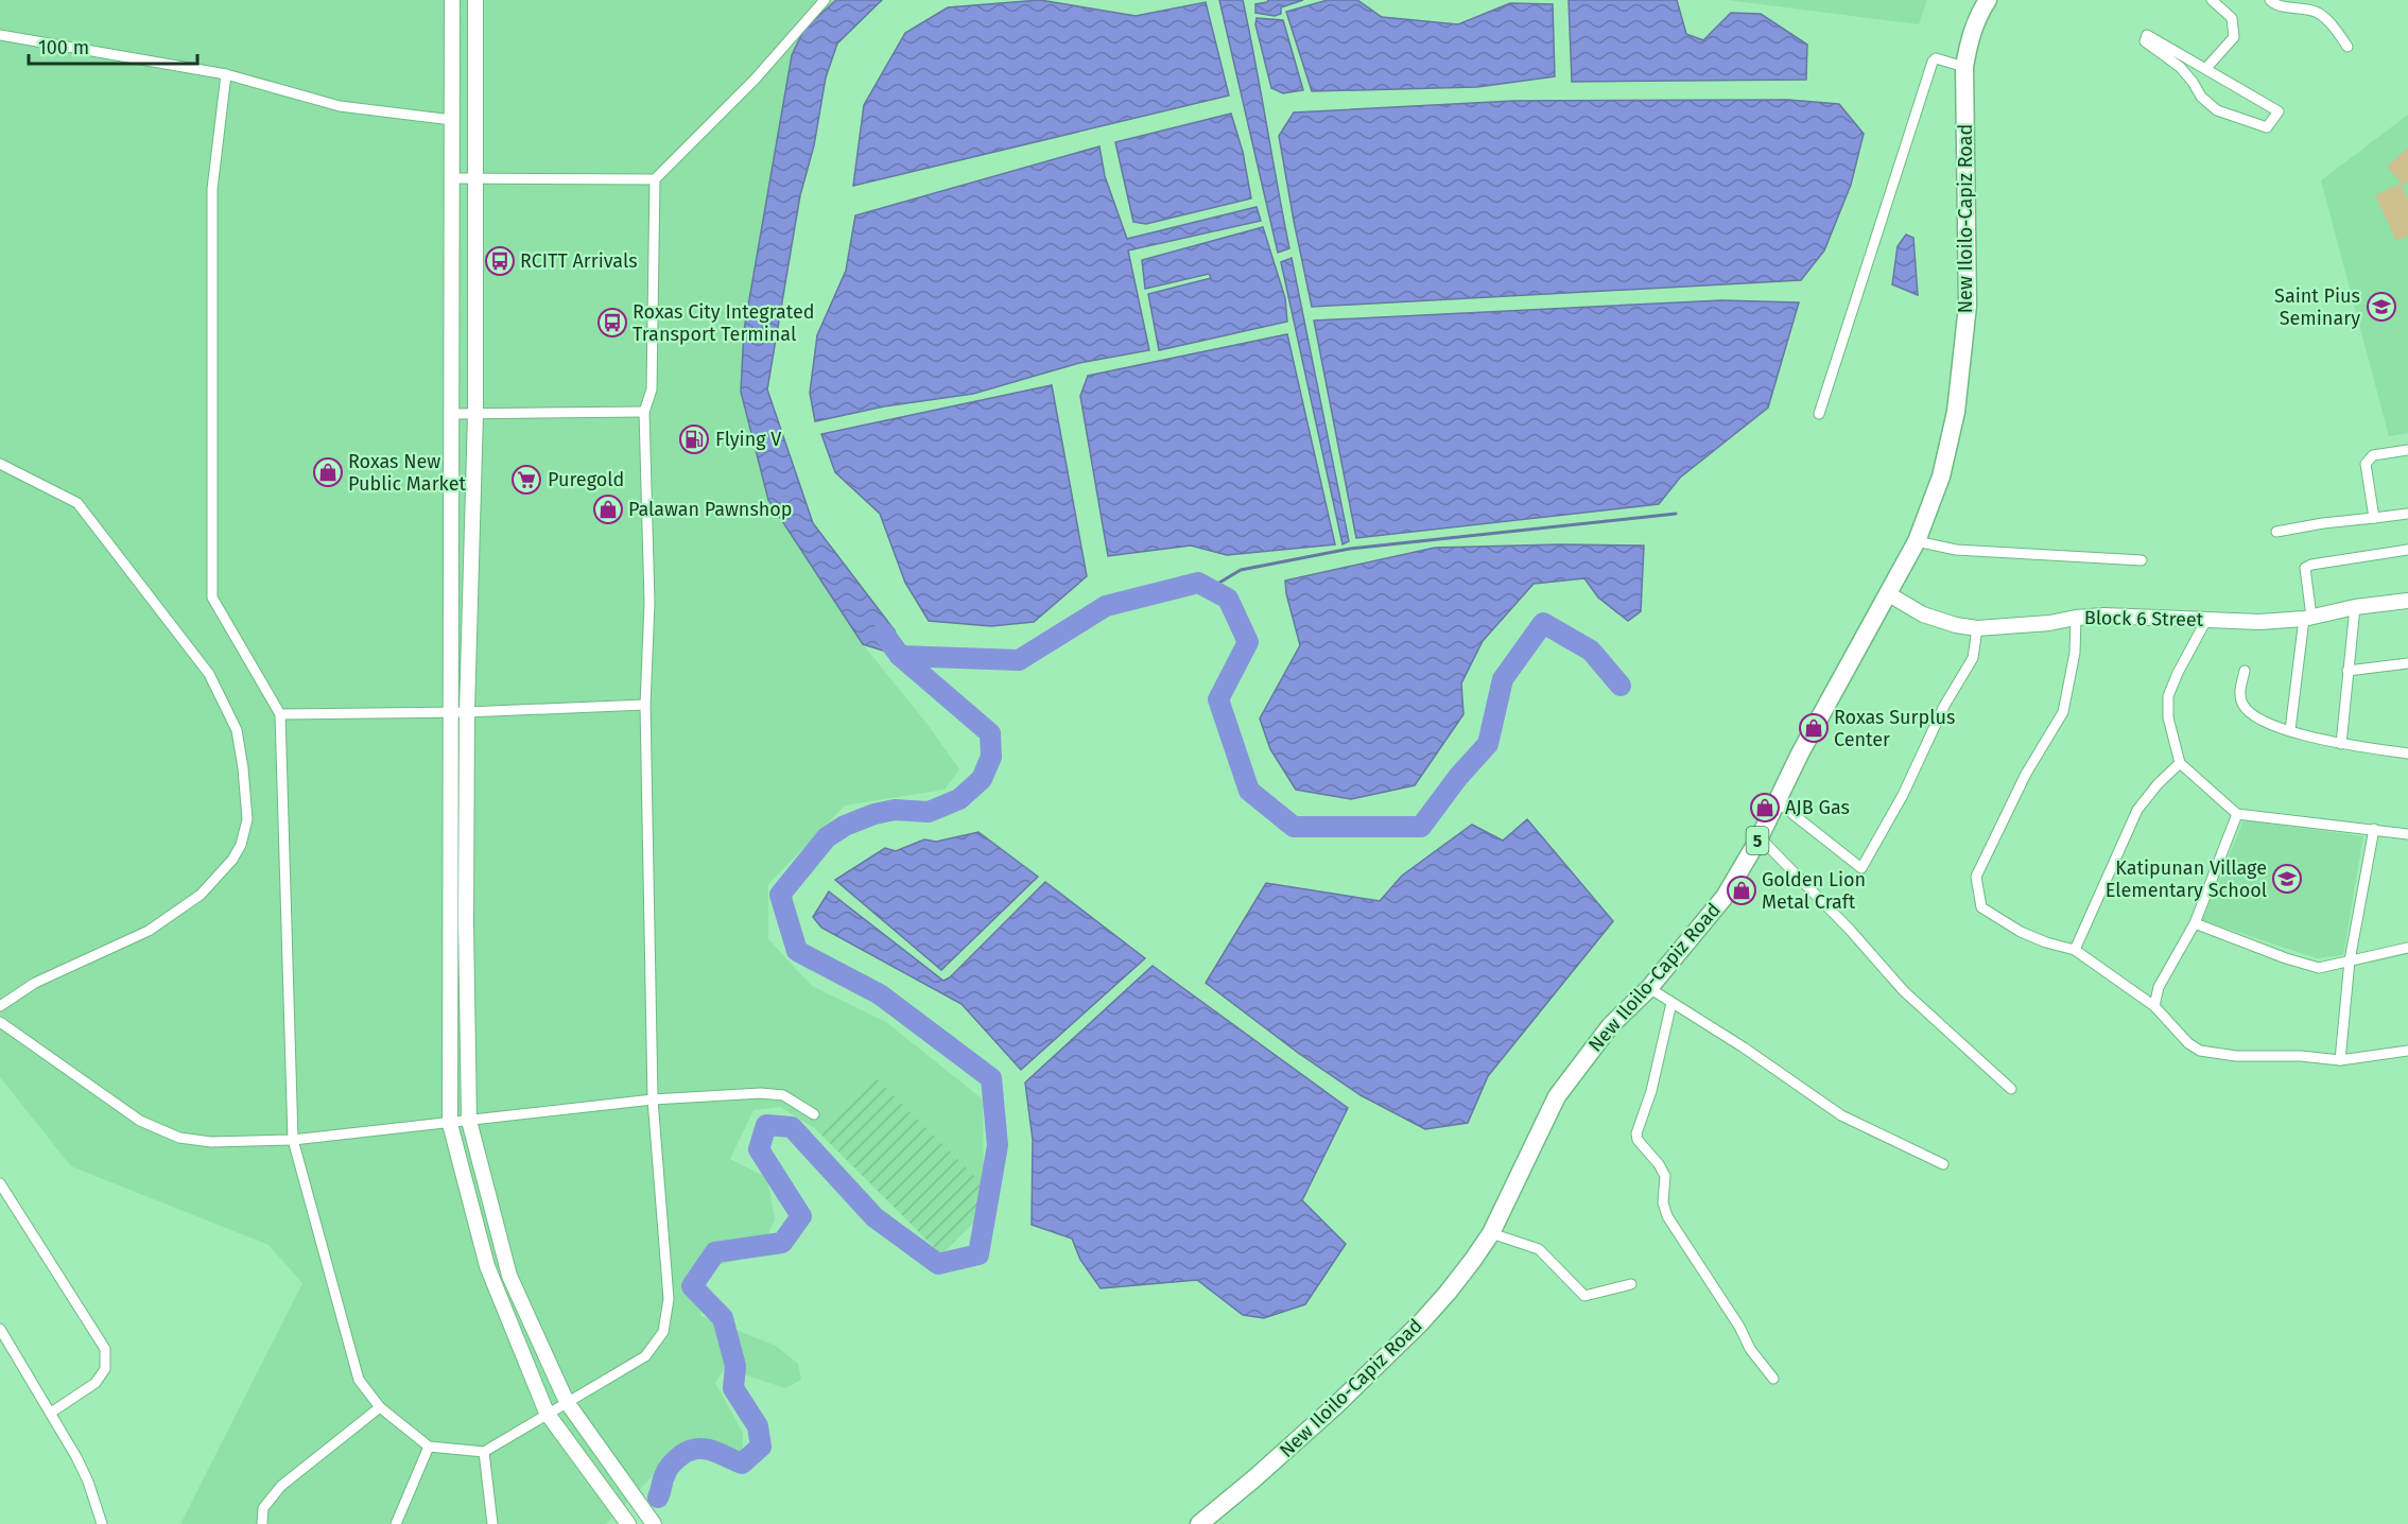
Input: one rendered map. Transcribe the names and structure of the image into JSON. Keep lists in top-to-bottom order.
{
  "streets": {
    "highway": ["New Iloilo-Capiz Road", "5"],
    "street": ["Block 6 Street"]
  },
  "crossings": [
    ["New Iloilo-Capiz Road", "Block 6 Street"]
  ],
  "places": {
    "bus stop": ["RCITT Arrivals", "Roxas City Integrated Transport Terminal"],
    "school or university": ["Saint Pius Seminary", "Katipunan Village Elementary School"],
    "fuel station": ["Flying V"],
    "shop": [
      "Roxas New Public Market",
      "Palawan Pawnshop",
      "Roxas Surplus Center",
      "AJB Gas",
      "Golden Lion Metal Craft"
    ],
    "supermarket": ["Puregold"]
  },
  "scale_bar": "100 m"
}
